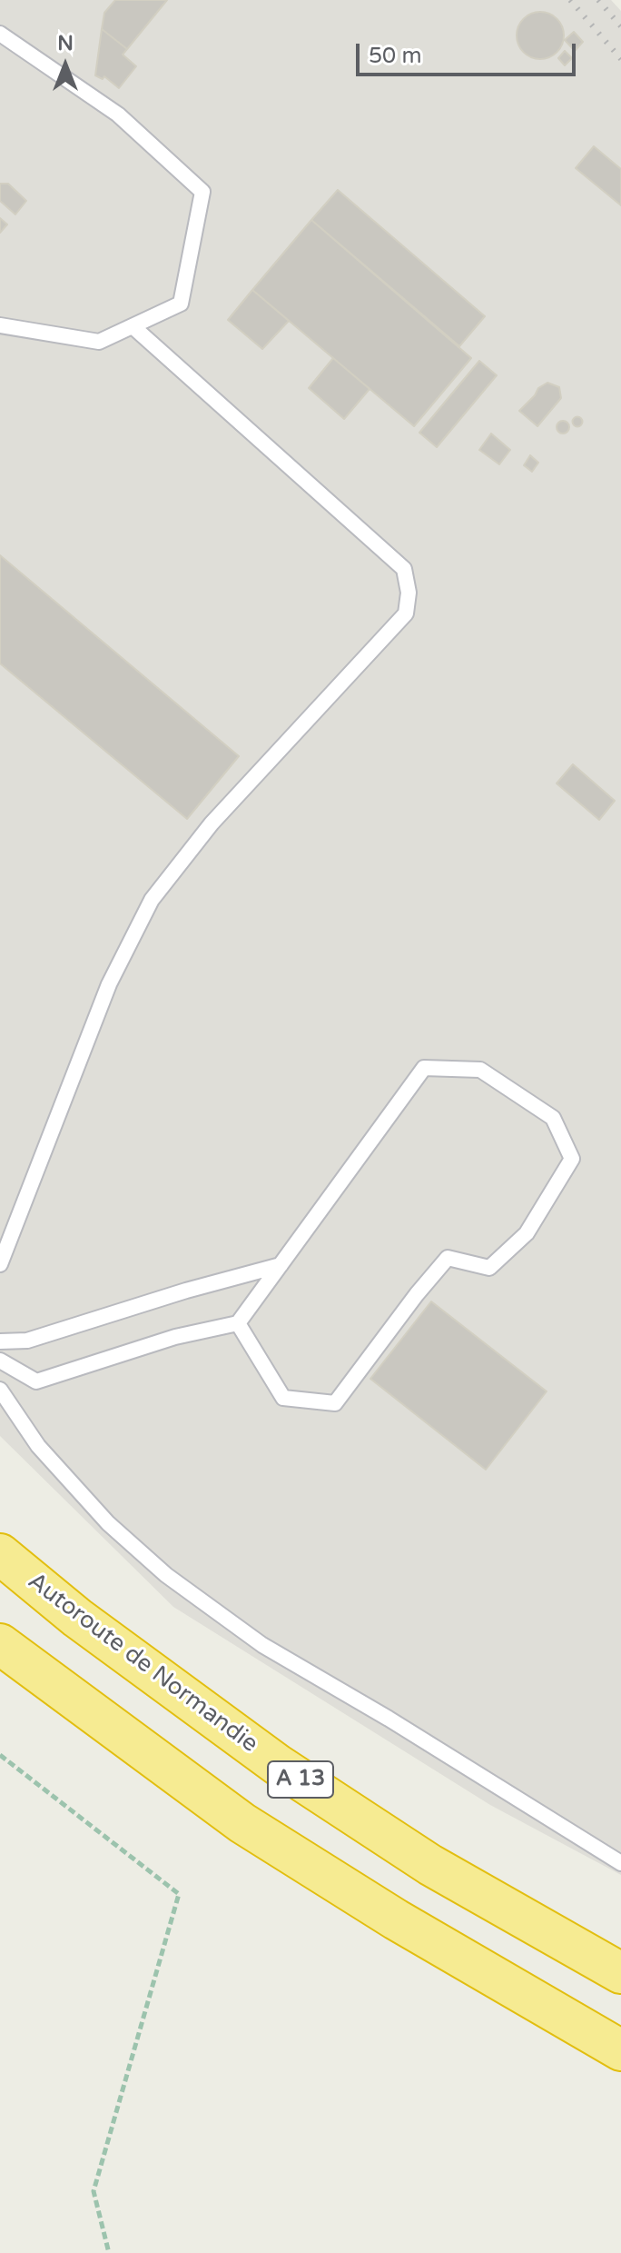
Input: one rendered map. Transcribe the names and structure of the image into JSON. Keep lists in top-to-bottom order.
{
  "streets": {
    "highway": ["Autoroute de Normandie", "A 13"]
  },
  "scale_bar": "50 m",
  "north": "top"
}
